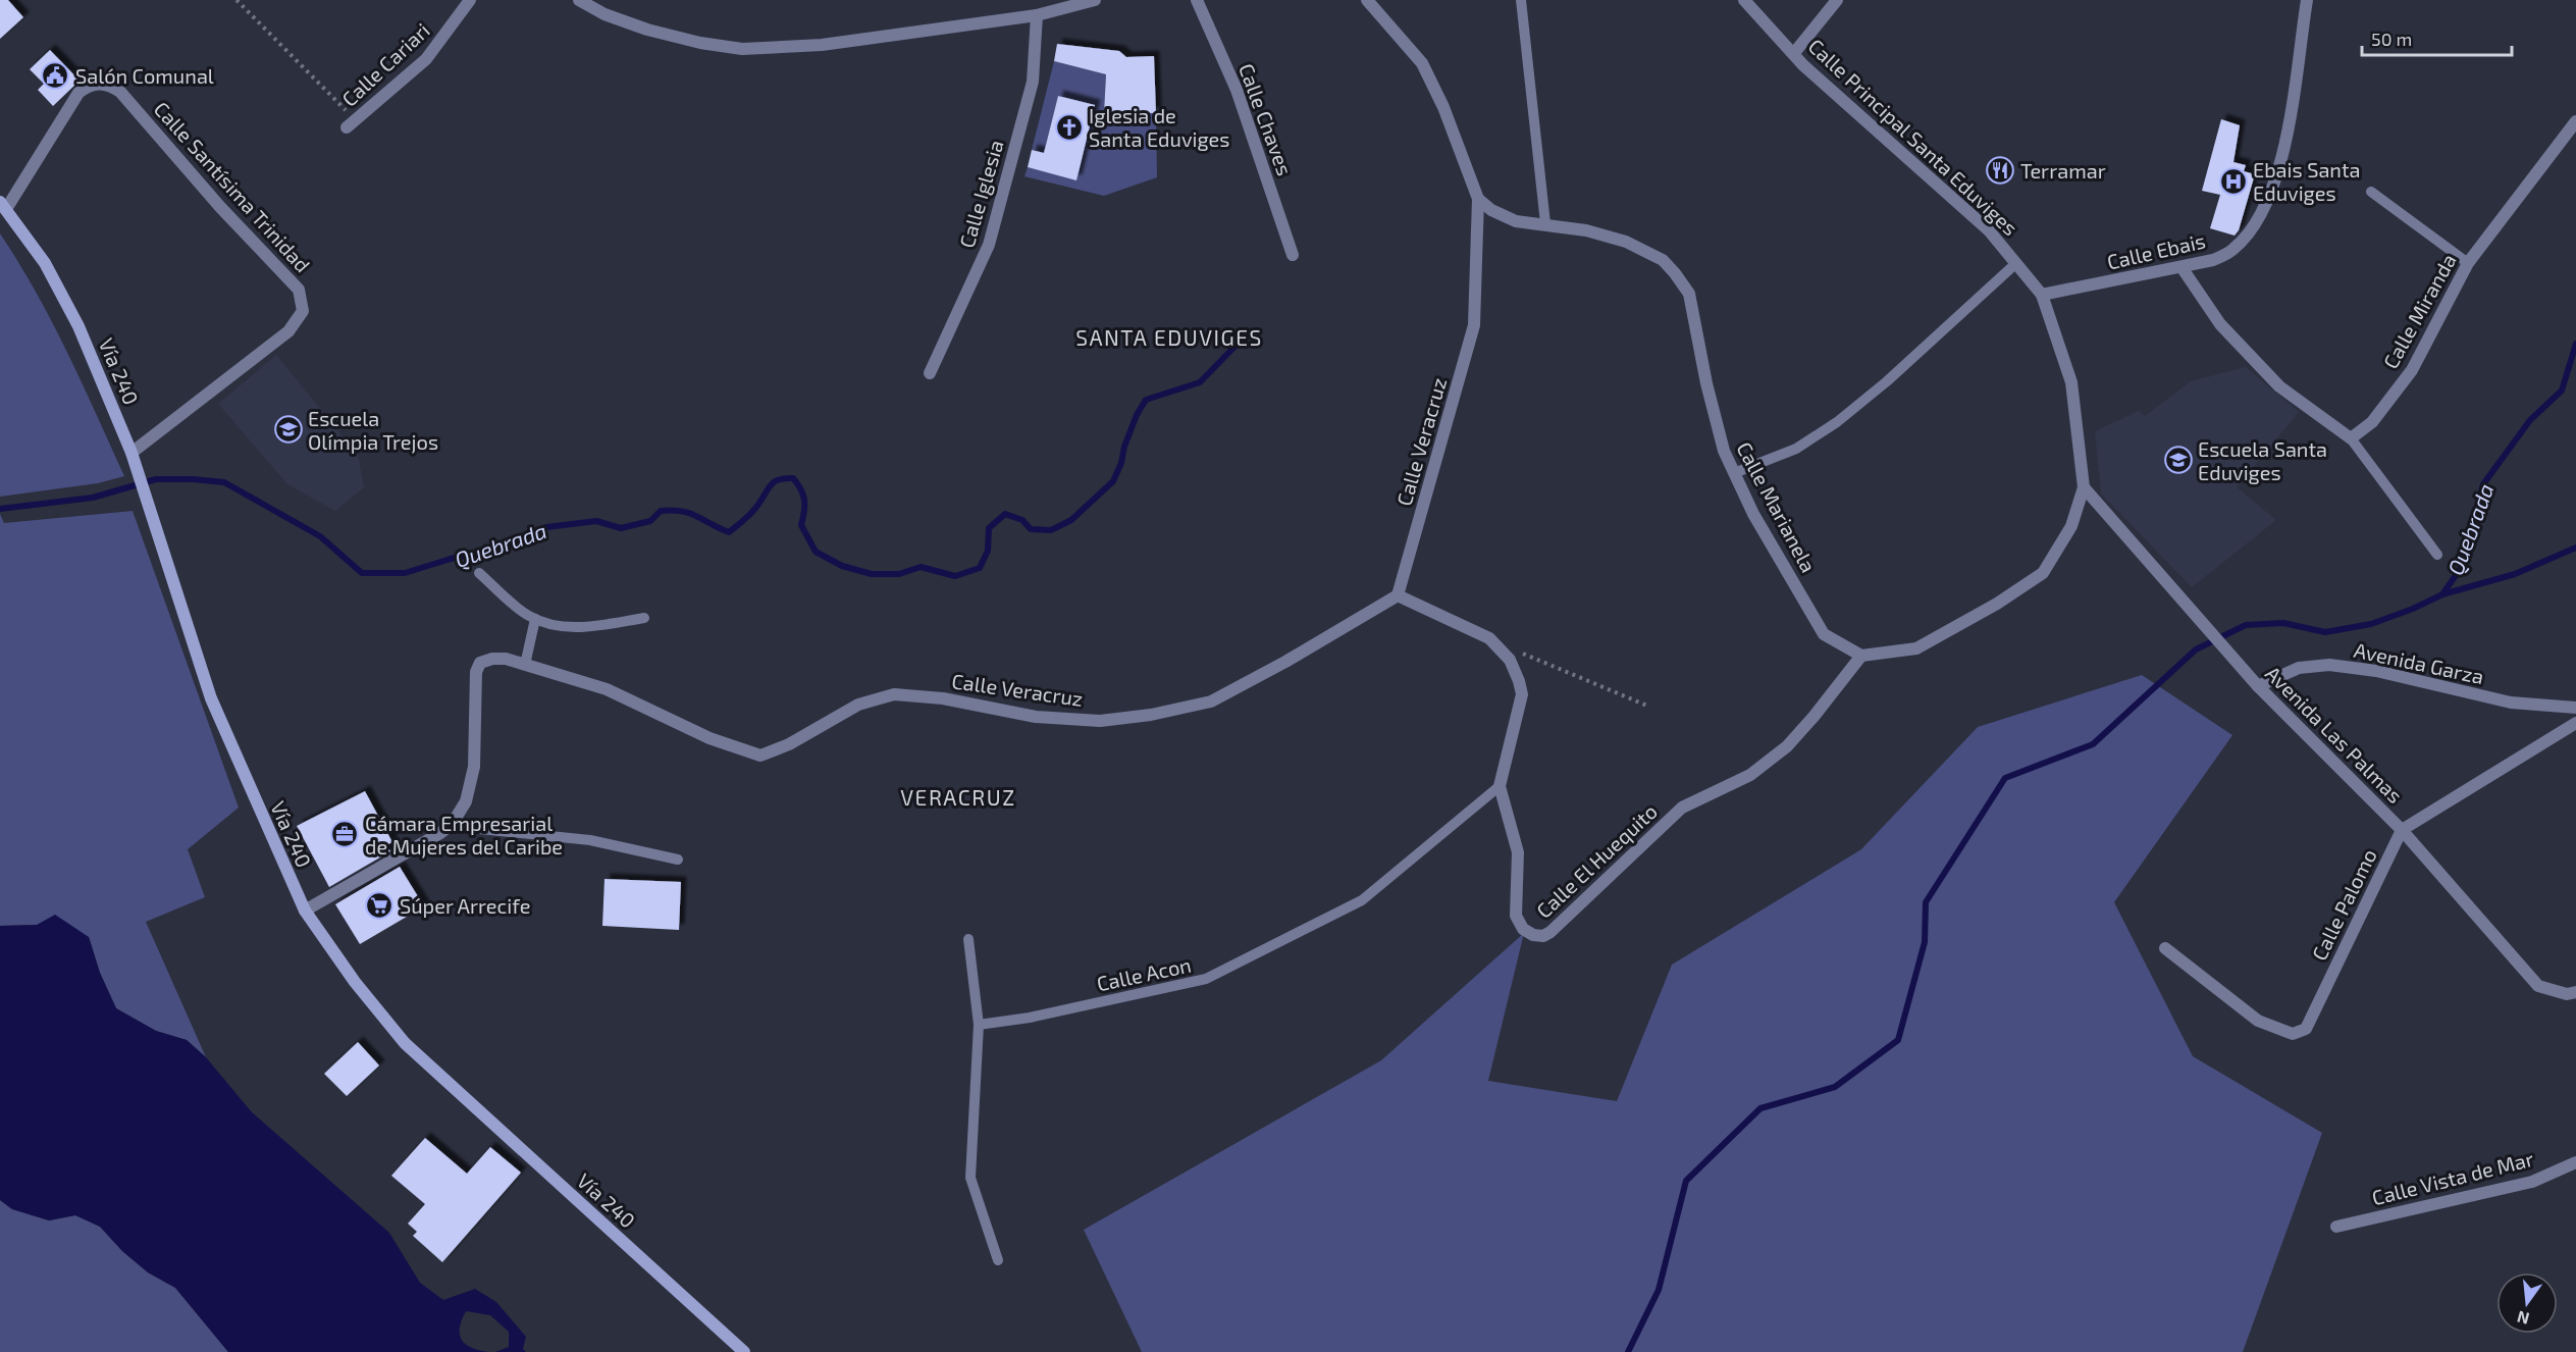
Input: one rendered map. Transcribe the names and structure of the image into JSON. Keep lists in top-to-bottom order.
{
  "streets": {
    "main road": ["Vía 240"],
    "street": [
      "Calle Cariari",
      "Calle Chaves",
      "Calle Principal Santa Eduviges",
      "Calle Santísima Trinidad",
      "Calle Iglesia",
      "Calle Ebais",
      "Calle Miranda",
      "Calle Veracruz",
      "Calle Marianela",
      "Avenida Garza",
      "Avenida Las Palmas",
      "Calle El Huequito",
      "Calle Palomo",
      "Calle Vista de Mar"
    ],
    "lane": ["Calle Acon"]
  },
  "crossings": [
    ["Calle Principal Santa Eduviges", "Calle Ebais"],
    ["Calle Principal Santa Eduviges", "Avenida Las Palmas"],
    ["Calle Santísima Trinidad", "Vía 240"],
    ["Vía 240", "Calle Veracruz"],
    ["Calle Veracruz", "Calle Marianela"],
    ["Calle Veracruz", "Calle El Huequito"],
    ["Calle Marianela", "Calle El Huequito"],
    ["Avenida Garza", "Avenida Las Palmas"],
    ["Avenida Las Palmas", "Calle Palomo"],
    ["Calle El Huequito", "Calle Acon"]
  ],
  "districts": ["SANTA EDUVIGES", "VERACRUZ"],
  "water": ["Quebrada"],
  "places": {
    "public building": ["Salón Comunal"],
    "church": ["Iglesia de Santa Eduviges"],
    "restaurant": ["Terramar"],
    "hospital": ["Ebais Santa Eduviges"],
    "school or university": ["Escuela Olímpia Trejos", "Escuela Santa Eduviges"],
    "office": ["Cámara Empresarial de Mujeres del Caribe"],
    "supermarket": ["Súper Arrecife"]
  },
  "scale_bar": "50 m",
  "north": "bottom"
}
